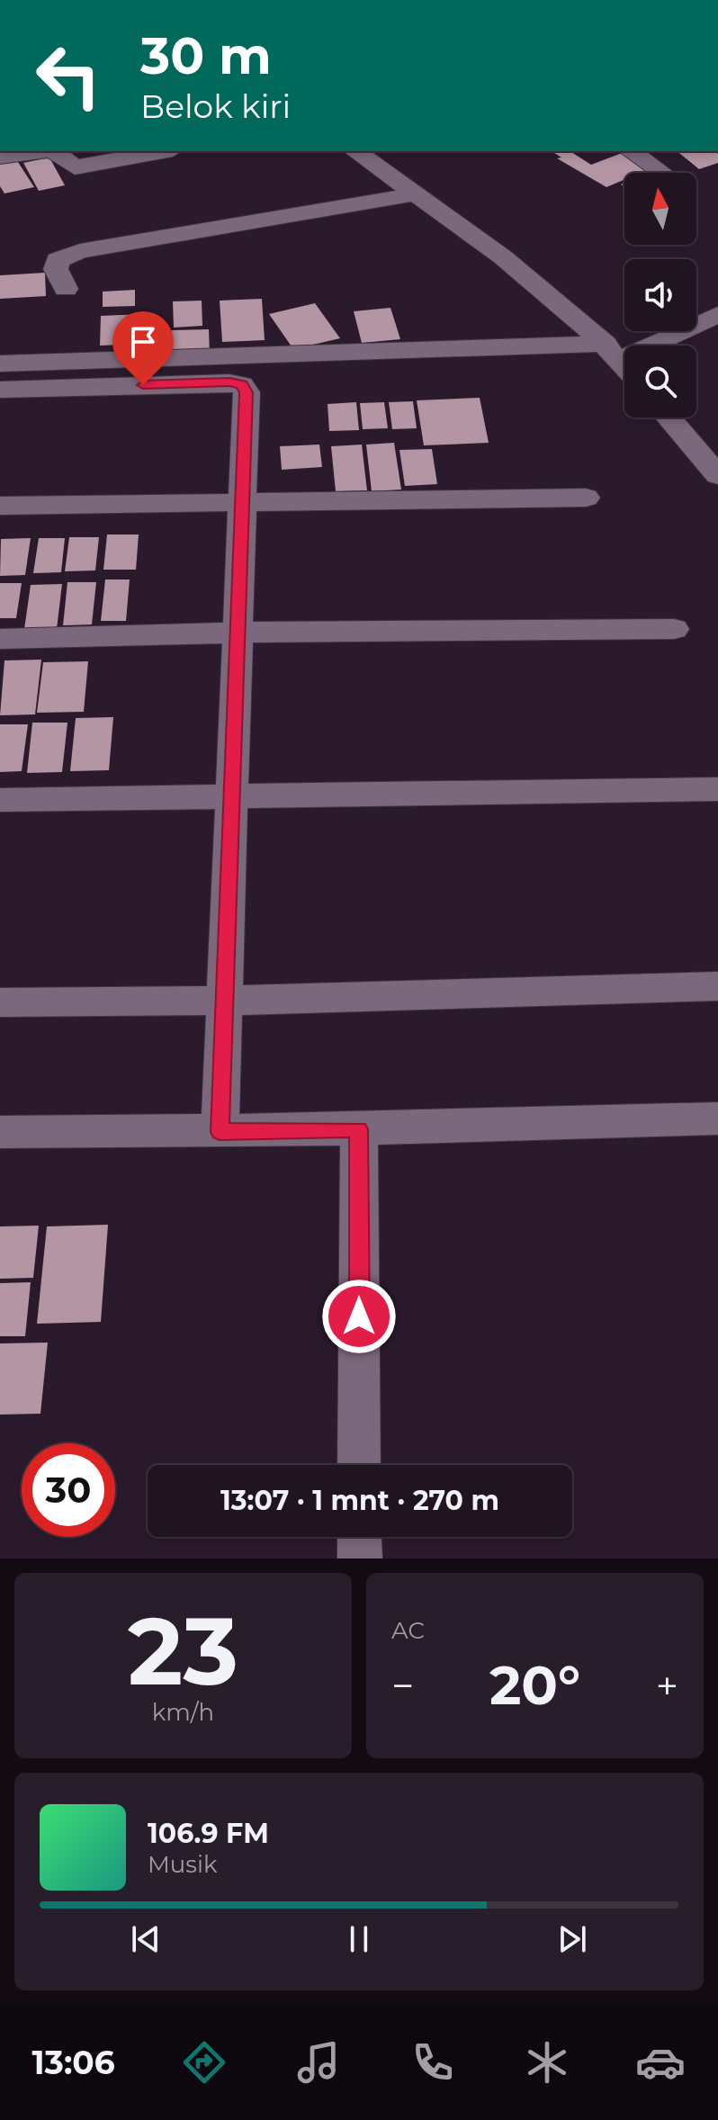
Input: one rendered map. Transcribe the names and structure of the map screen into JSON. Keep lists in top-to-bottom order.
{
  "north": "top",
  "page": {
    "turn": ["30 m", "Belok kiri"],
    "limit": "30",
    "trip": "13:07 · 1 mnt · 270 m",
    "tile": [
      ["23", "km/h"],
      "AC"
    ],
    "heat": ["−", "20°", "+"],
    "song": ["106.9 FM", "Musik"],
    "tabs": "13:06"
  }
}
